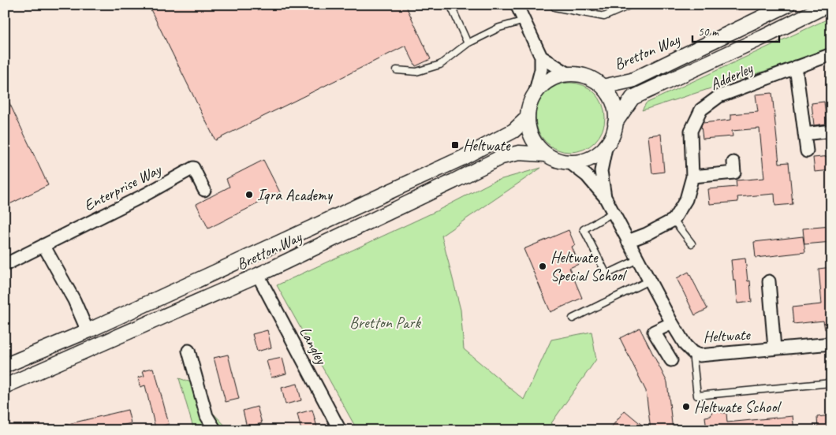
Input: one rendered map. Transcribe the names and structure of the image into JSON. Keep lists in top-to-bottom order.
{
  "streets": {
    "street": [
      "Bretton Way",
      "Adderley",
      "Enterprise Way",
      "Heltwate",
      "Langley"
    ]
  },
  "crossings": [
    ["Bretton Way", "Heltwate"],
    ["Bretton Way", "Langley"]
  ],
  "parks": ["Bretton Park"],
  "places": {
    "transit": ["Heltwate"],
    "other": ["Iqra Academy", "Heltwate Special School", "Heltwate School"]
  },
  "scale_bar": "50 m"
}
